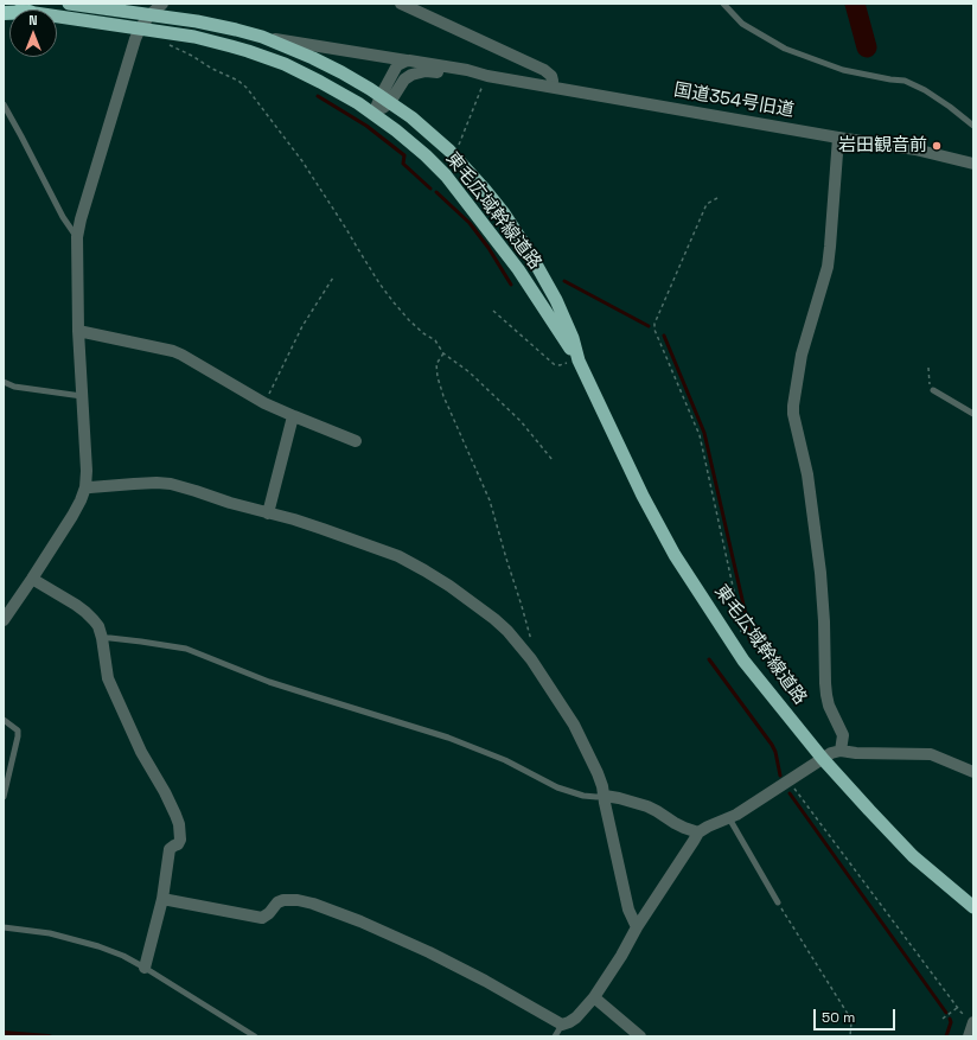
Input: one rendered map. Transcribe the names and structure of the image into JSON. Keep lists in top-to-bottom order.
{
  "streets": {
    "highway": ["東毛広域幹線道路"],
    "street": ["国道354号旧道"]
  },
  "crossings": [
    ["国道354号旧道", "東毛広域幹線道路"]
  ],
  "places": ["岩田観音前"],
  "scale_bar": "50 m",
  "north": "top"
}
